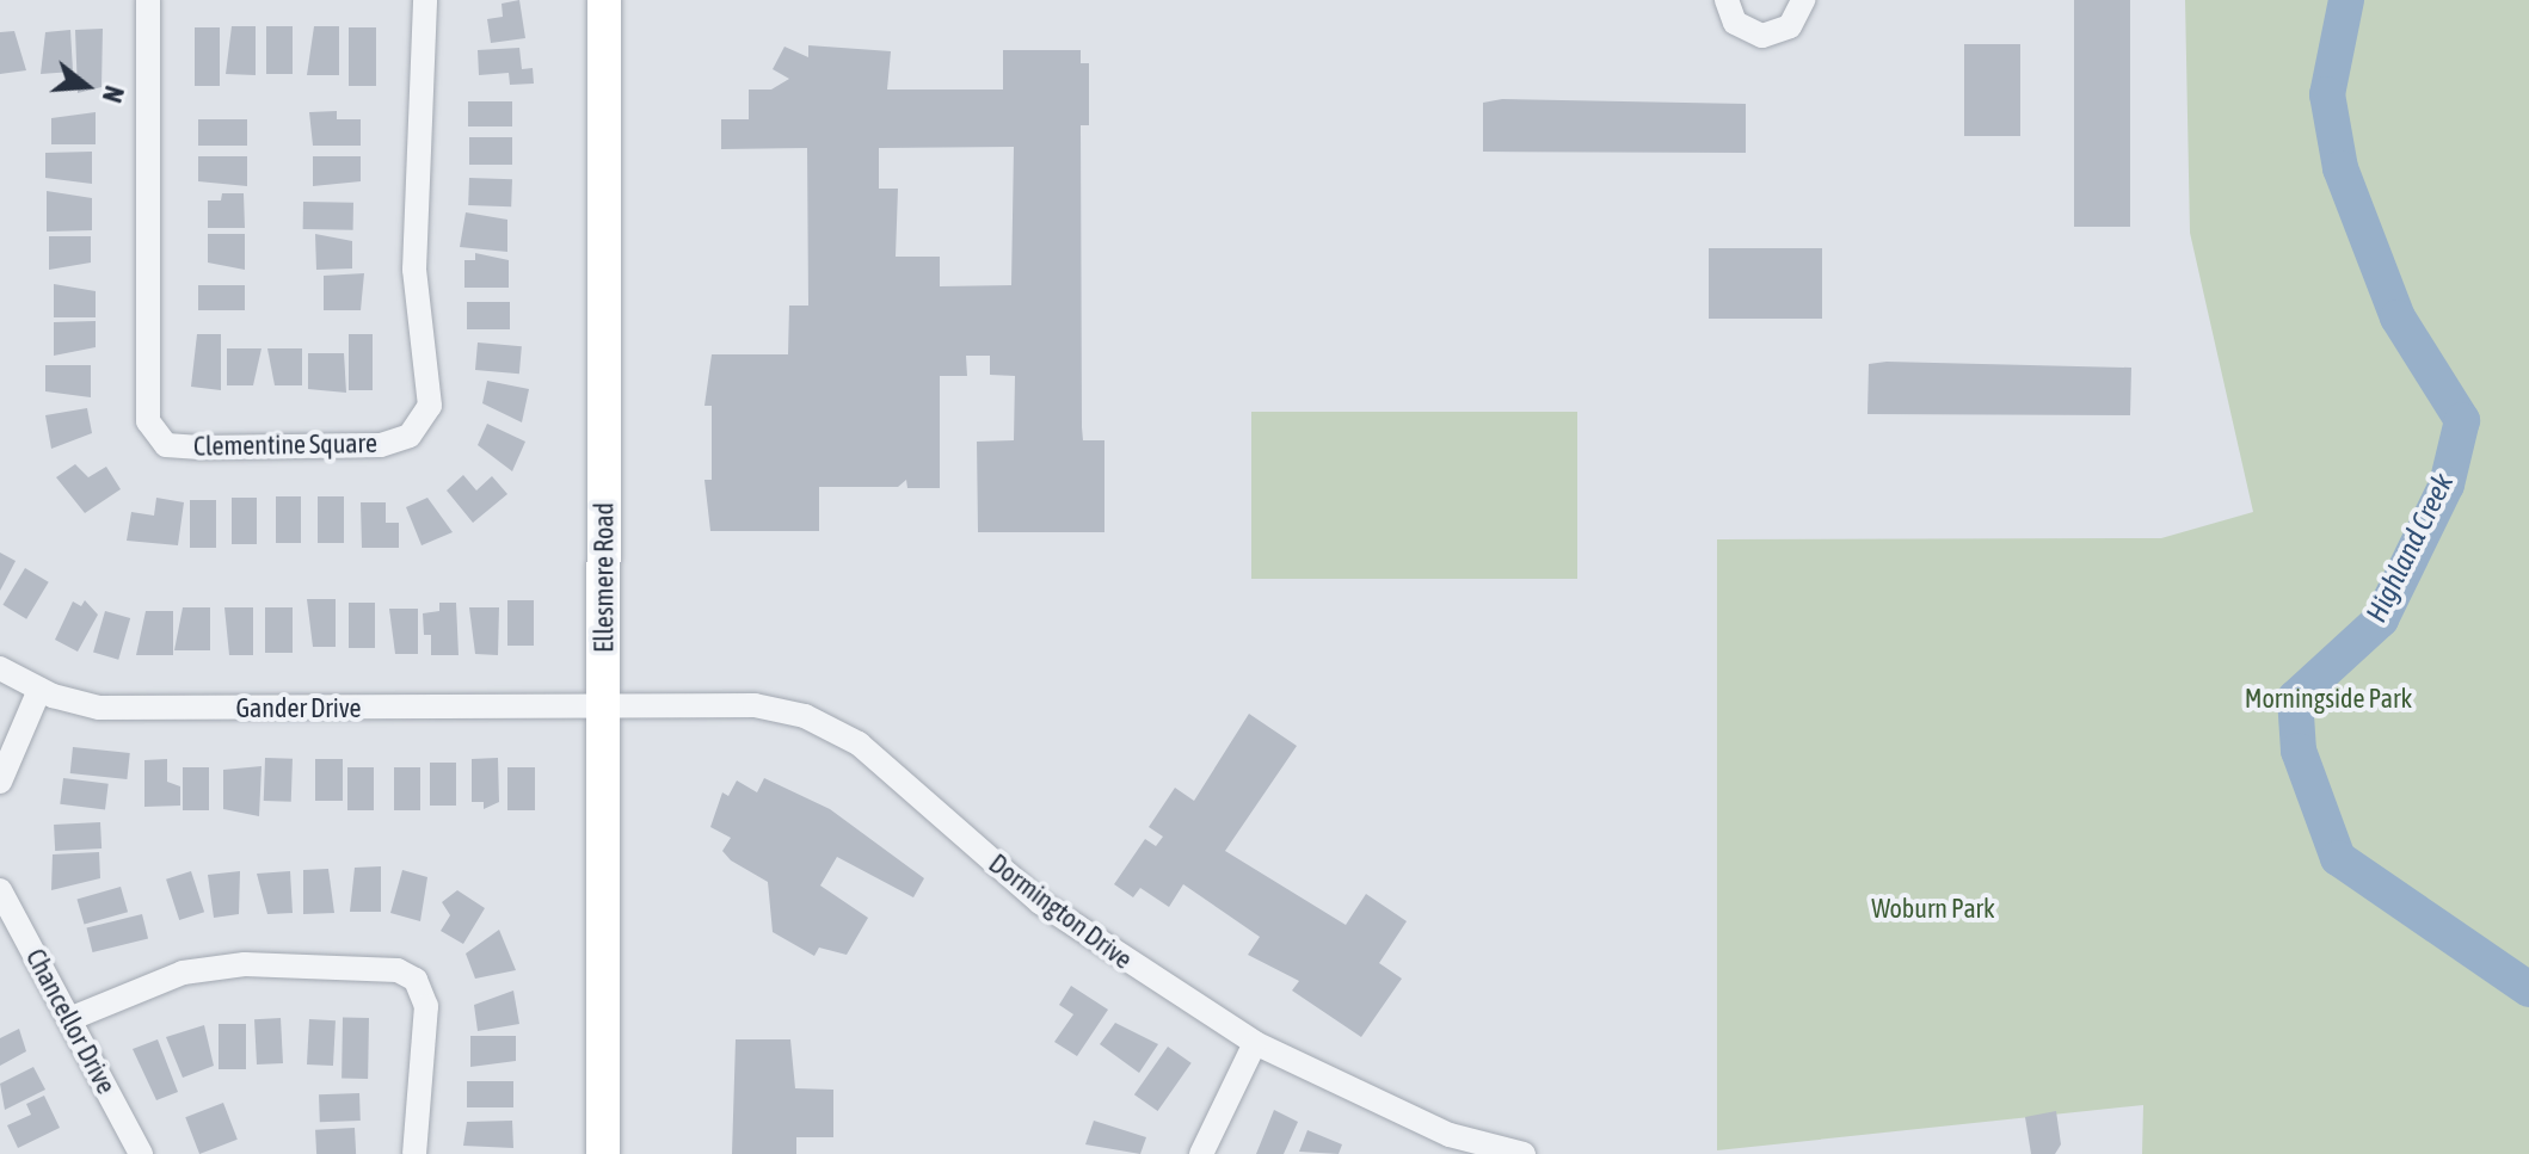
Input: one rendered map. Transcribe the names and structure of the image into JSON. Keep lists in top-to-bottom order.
{
  "streets": {
    "main road": ["Ellesmere Road"],
    "street": [
      "Clementine Square",
      "Gander Drive",
      "Dormington Drive",
      "Chancellor Drive"
    ]
  },
  "crossings": [
    ["Ellesmere Road", "Gander Drive"],
    ["Ellesmere Road", "Dormington Drive"],
    ["Gander Drive", "Dormington Drive"]
  ],
  "water": ["Highland Creek"],
  "parks": ["Morningside Park", "Woburn Park"],
  "north": "right"
}
